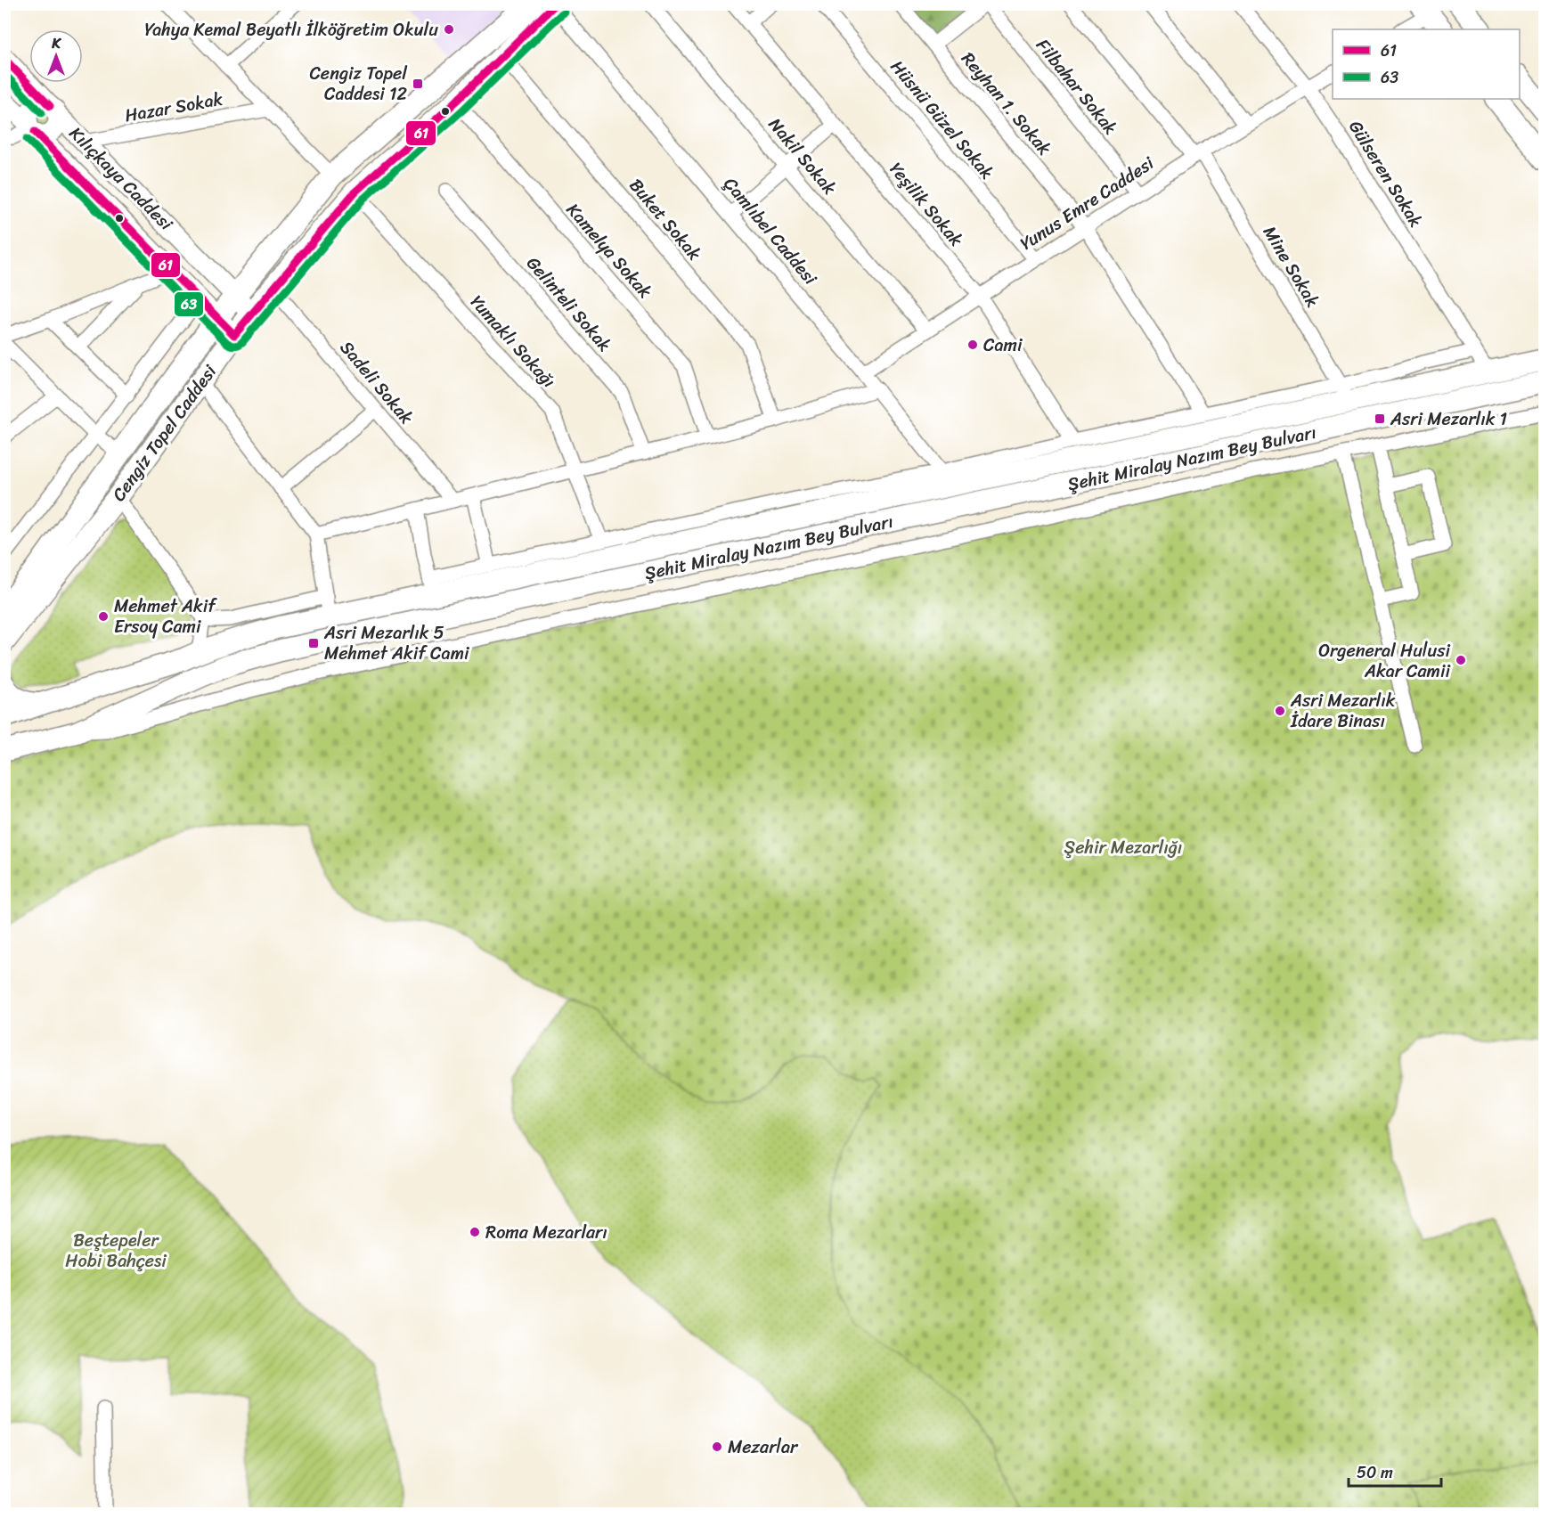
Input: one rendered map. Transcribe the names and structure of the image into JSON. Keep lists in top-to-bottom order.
{
  "streets": {
    "main road": ["Cengiz Topel Caddesi", "Şehit Miralay Nazım Bey Bulvarı"],
    "street": [
      "Filbahar Sokak",
      "Reyhan 1. Sokak",
      "Hazar Sokak",
      "Hüsnü Güzel Sokak",
      "Nakil Sokak",
      "Gülseren Sokak",
      "Kılıçkaya Caddesi",
      "Yunus Emre Caddesi",
      "Yeşilik Sokak",
      "Buket Sokak",
      "Çamlıbel Caddesi",
      "Kamelya Sokak",
      "Mine Sokak",
      "Gelinteli Sokak",
      "Yumaklı Sokağı",
      "Sadeli Sokak"
    ]
  },
  "crossings": [
    ["Filbahar Sokak", "Yunus Emre Caddesi"],
    ["Reyhan 1. Sokak", "Yunus Emre Caddesi"],
    ["Hazar Sokak", "Kılıçkaya Caddesi"],
    ["Hüsnü Güzel Sokak", "Yunus Emre Caddesi"],
    ["Nakil Sokak", "Yunus Emre Caddesi"],
    ["Gülseren Sokak", "Yunus Emre Caddesi"],
    ["Gülseren Sokak", "Şehit Miralay Nazım Bey Bulvarı"],
    ["Kılıçkaya Caddesi", "Cengiz Topel Caddesi"],
    ["Yunus Emre Caddesi", "Yeşilik Sokak"],
    ["Yunus Emre Caddesi", "Çamlıbel Caddesi"],
    ["Yunus Emre Caddesi", "Mine Sokak"],
    ["Buket Sokak", "Cengiz Topel Caddesi"],
    ["Çamlıbel Caddesi", "Cengiz Topel Caddesi"],
    ["Çamlıbel Caddesi", "Şehit Miralay Nazım Bey Bulvarı"],
    ["Kamelya Sokak", "Cengiz Topel Caddesi"],
    ["Mine Sokak", "Şehit Miralay Nazım Bey Bulvarı"],
    ["Yumaklı Sokağı", "Cengiz Topel Caddesi"],
    ["Sadeli Sokak", "Cengiz Topel Caddesi"]
  ],
  "parks": ["Şehir Mezarlığı", "Beştepeler Hobi Bahçesi"],
  "places": {
    "other": [
      "Yahya Kemal Beyatlı İlköğretim Okulu",
      "Cami",
      "Mehmet Akif Ersoy Cami",
      "Orgeneral Hulusi Akar Camii",
      "Asri Mezarlık İdare Binası",
      "Roma Mezarları",
      "Mezarlar"
    ],
    "transit": ["Cengiz Topel Caddesi 12", "Asri Mezarlık 1", "Asri Mezarlık 5 Mehmet Akif Cami"]
  },
  "lines": ["transit line 61", "transit line 63"],
  "legend": ["61", "63"],
  "scale_bar": "50 m",
  "north": "top"
}
